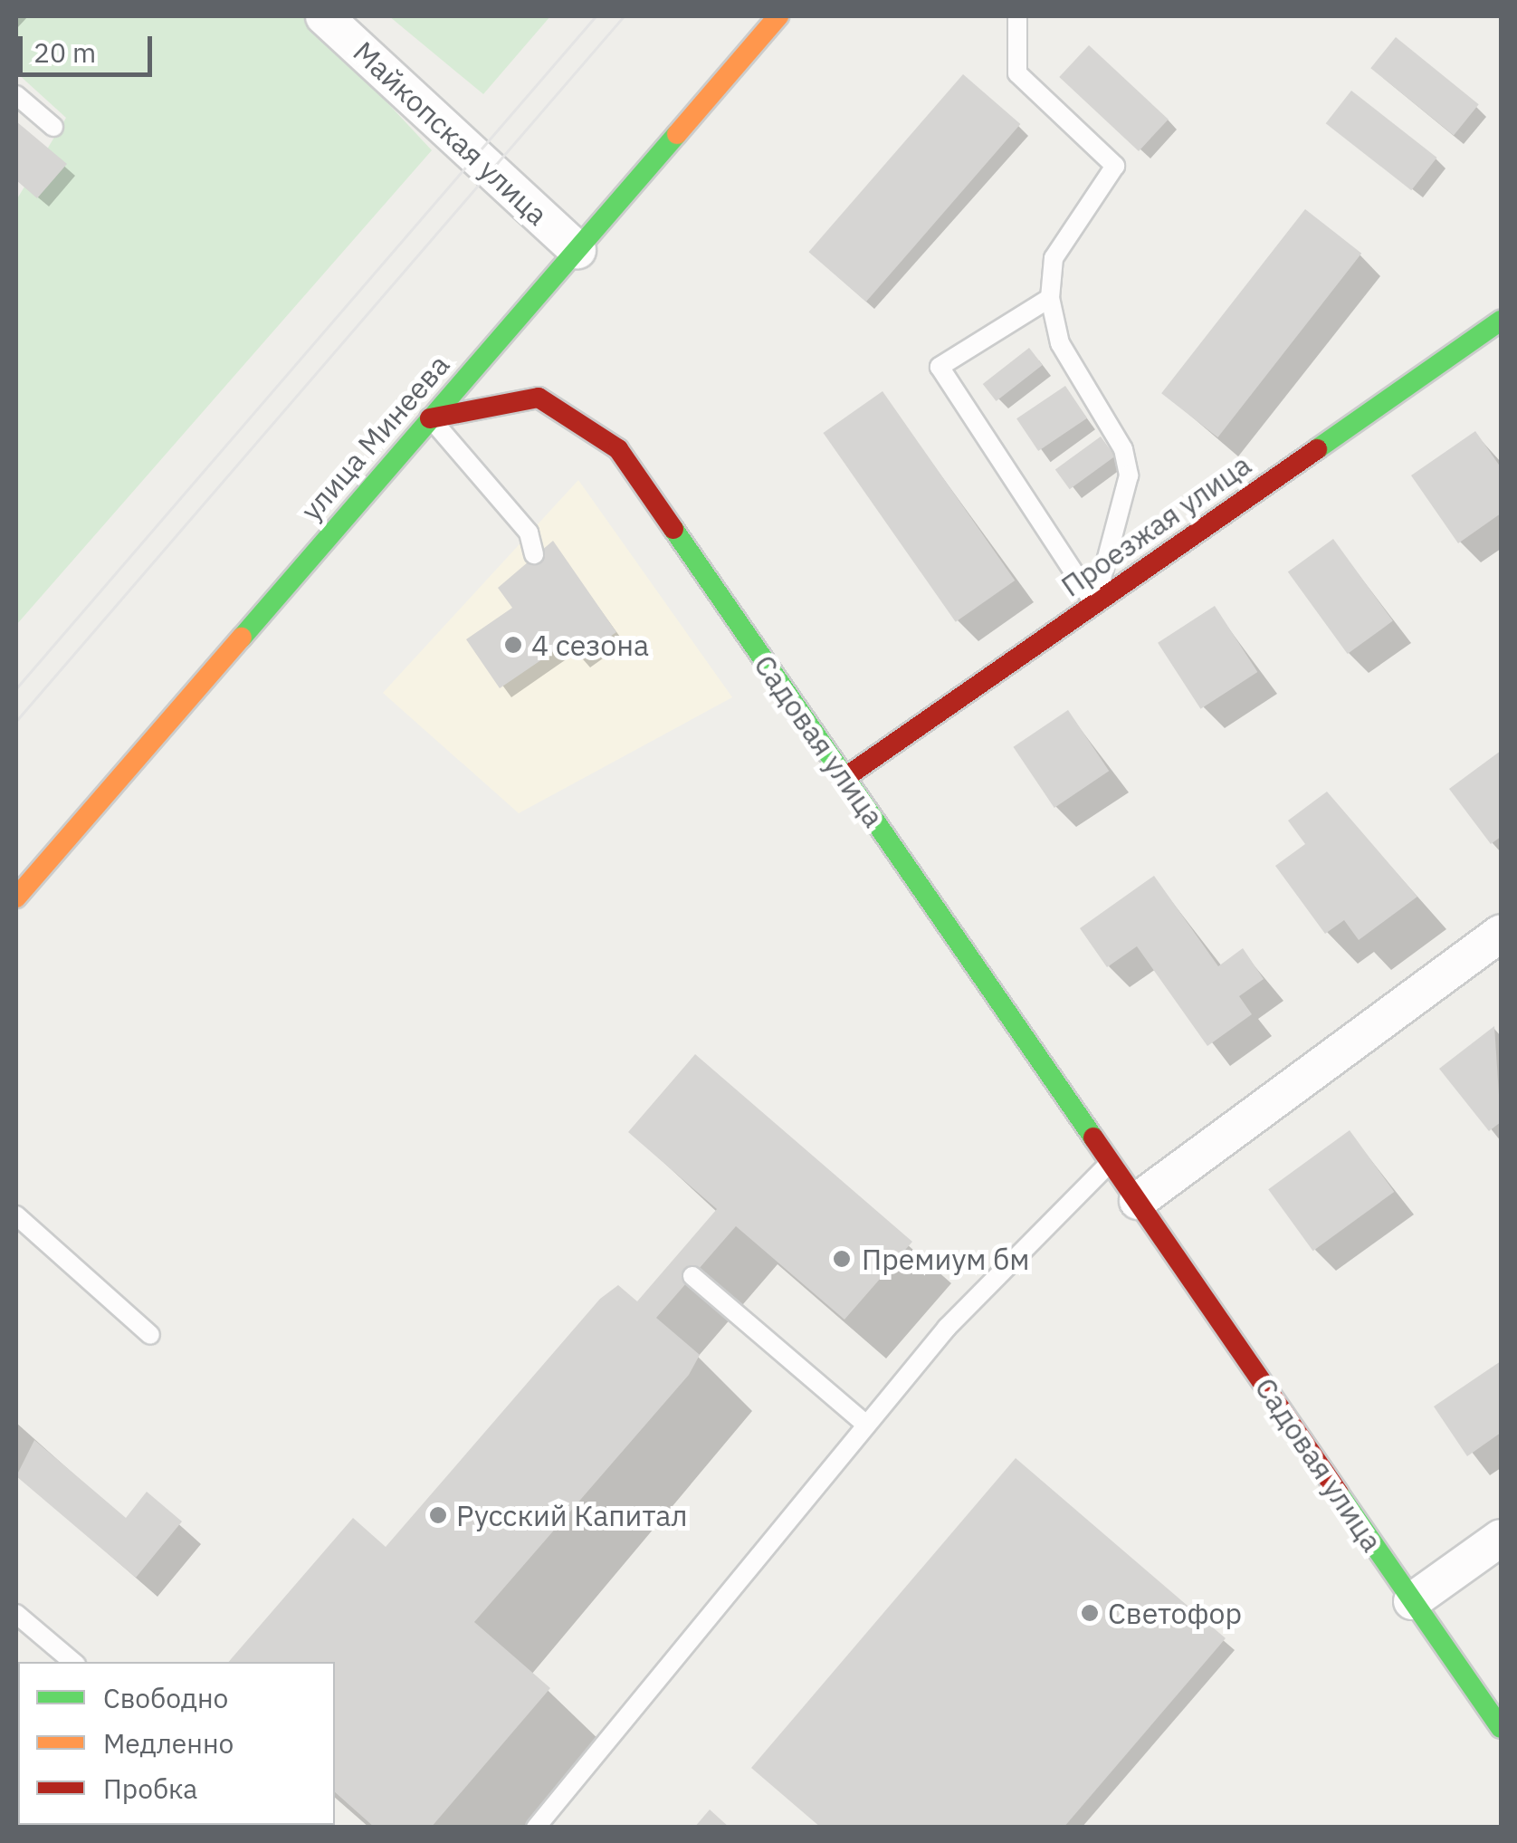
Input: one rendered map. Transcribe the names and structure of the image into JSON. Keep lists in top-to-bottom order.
{
  "streets": {
    "street": [
      "Майкопская улица",
      "улица Минеева",
      "Проезжая улица",
      "Садовая улица"
    ]
  },
  "crossings": [
    ["Майкопская улица", "улица Минеева"],
    ["улица Минеева", "Садовая улица"],
    ["Проезжая улица", "Садовая улица"]
  ],
  "places": [
    "4 сезона",
    "Премиум бм",
    "Русский Капитал",
    "Светофор"
  ],
  "legend": ["Свободно", "Медленно", "Пробка"],
  "scale_bar": "20 m"
}
